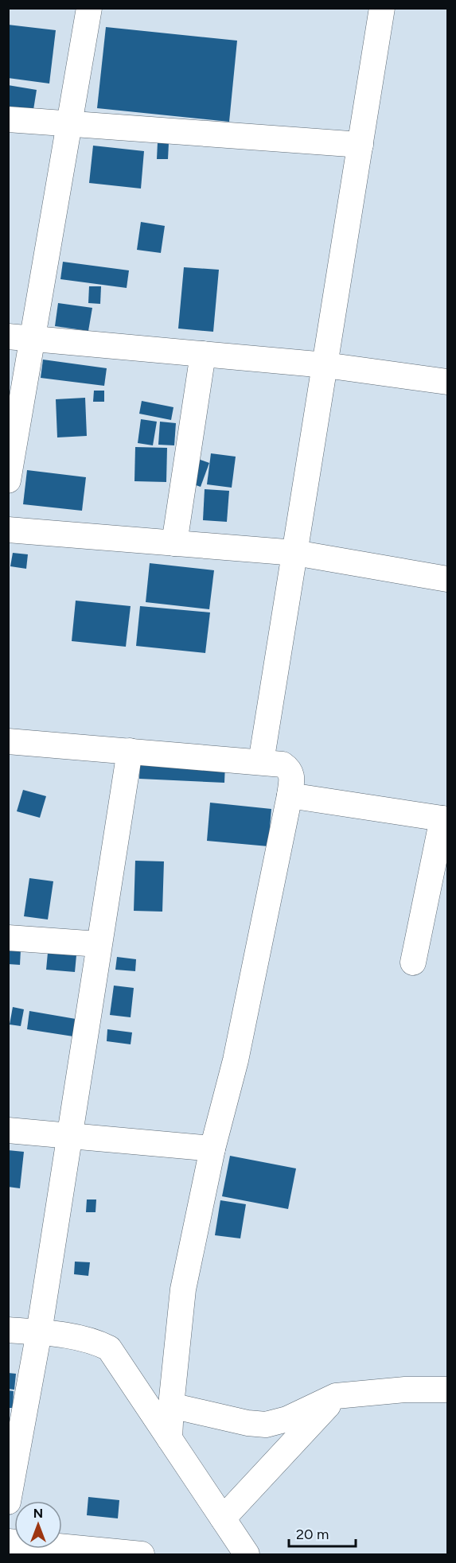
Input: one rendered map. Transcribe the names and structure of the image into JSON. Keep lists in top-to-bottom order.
{
  "scale_bar": "20 m",
  "north": "top"
}
